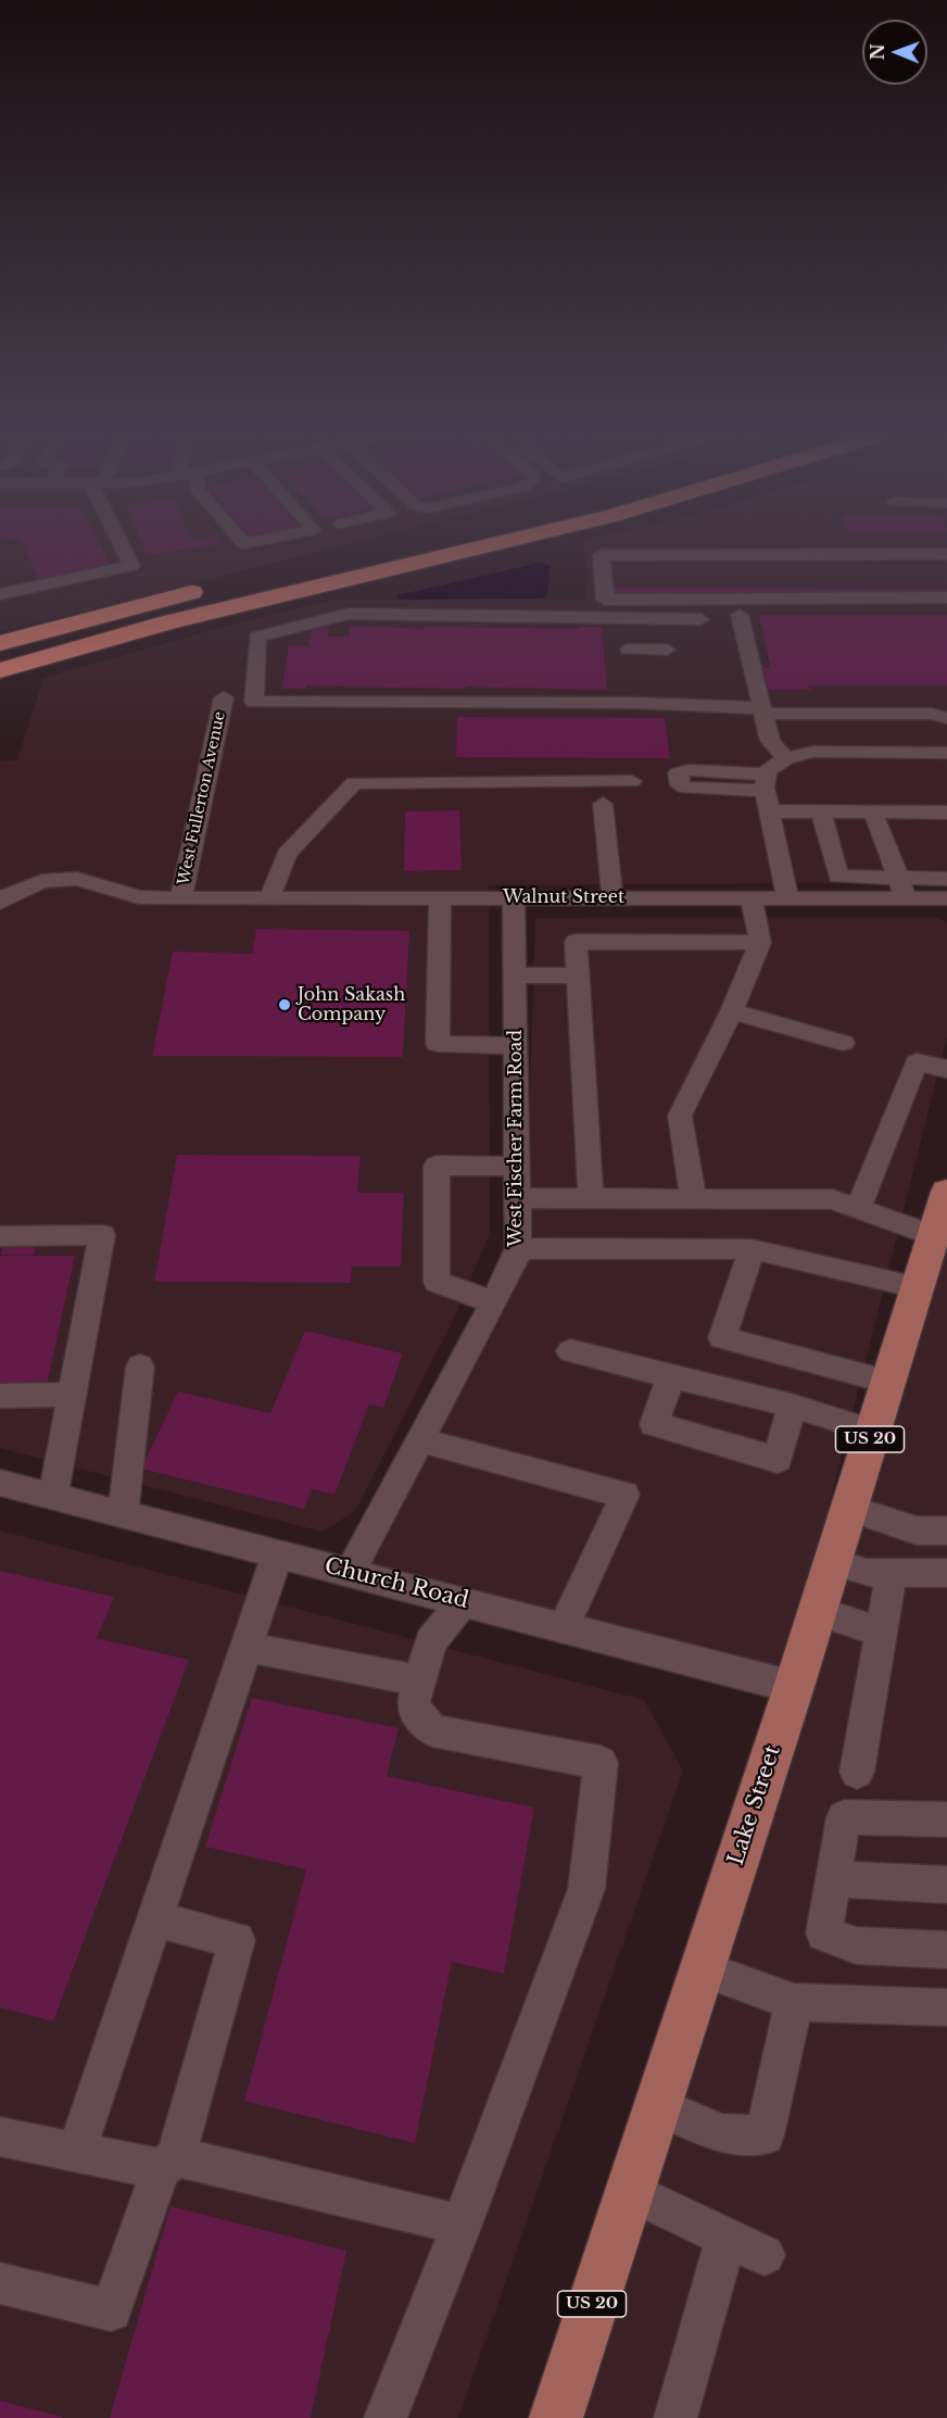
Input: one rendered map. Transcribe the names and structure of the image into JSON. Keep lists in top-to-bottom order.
{
  "streets": {
    "main road": ["US 20", "Lake Street"],
    "street": [
      "West Fullerton Avenue",
      "Walnut Street",
      "West Fischer Farm Road",
      "Church Road"
    ]
  },
  "crossings": [
    ["West Fullerton Avenue", "Walnut Street"],
    ["Walnut Street", "West Fischer Farm Road"],
    ["West Fischer Farm Road", "Church Road"],
    ["Church Road", "Lake Street"]
  ],
  "places": ["John Sakash Company"],
  "north": "left"
}
